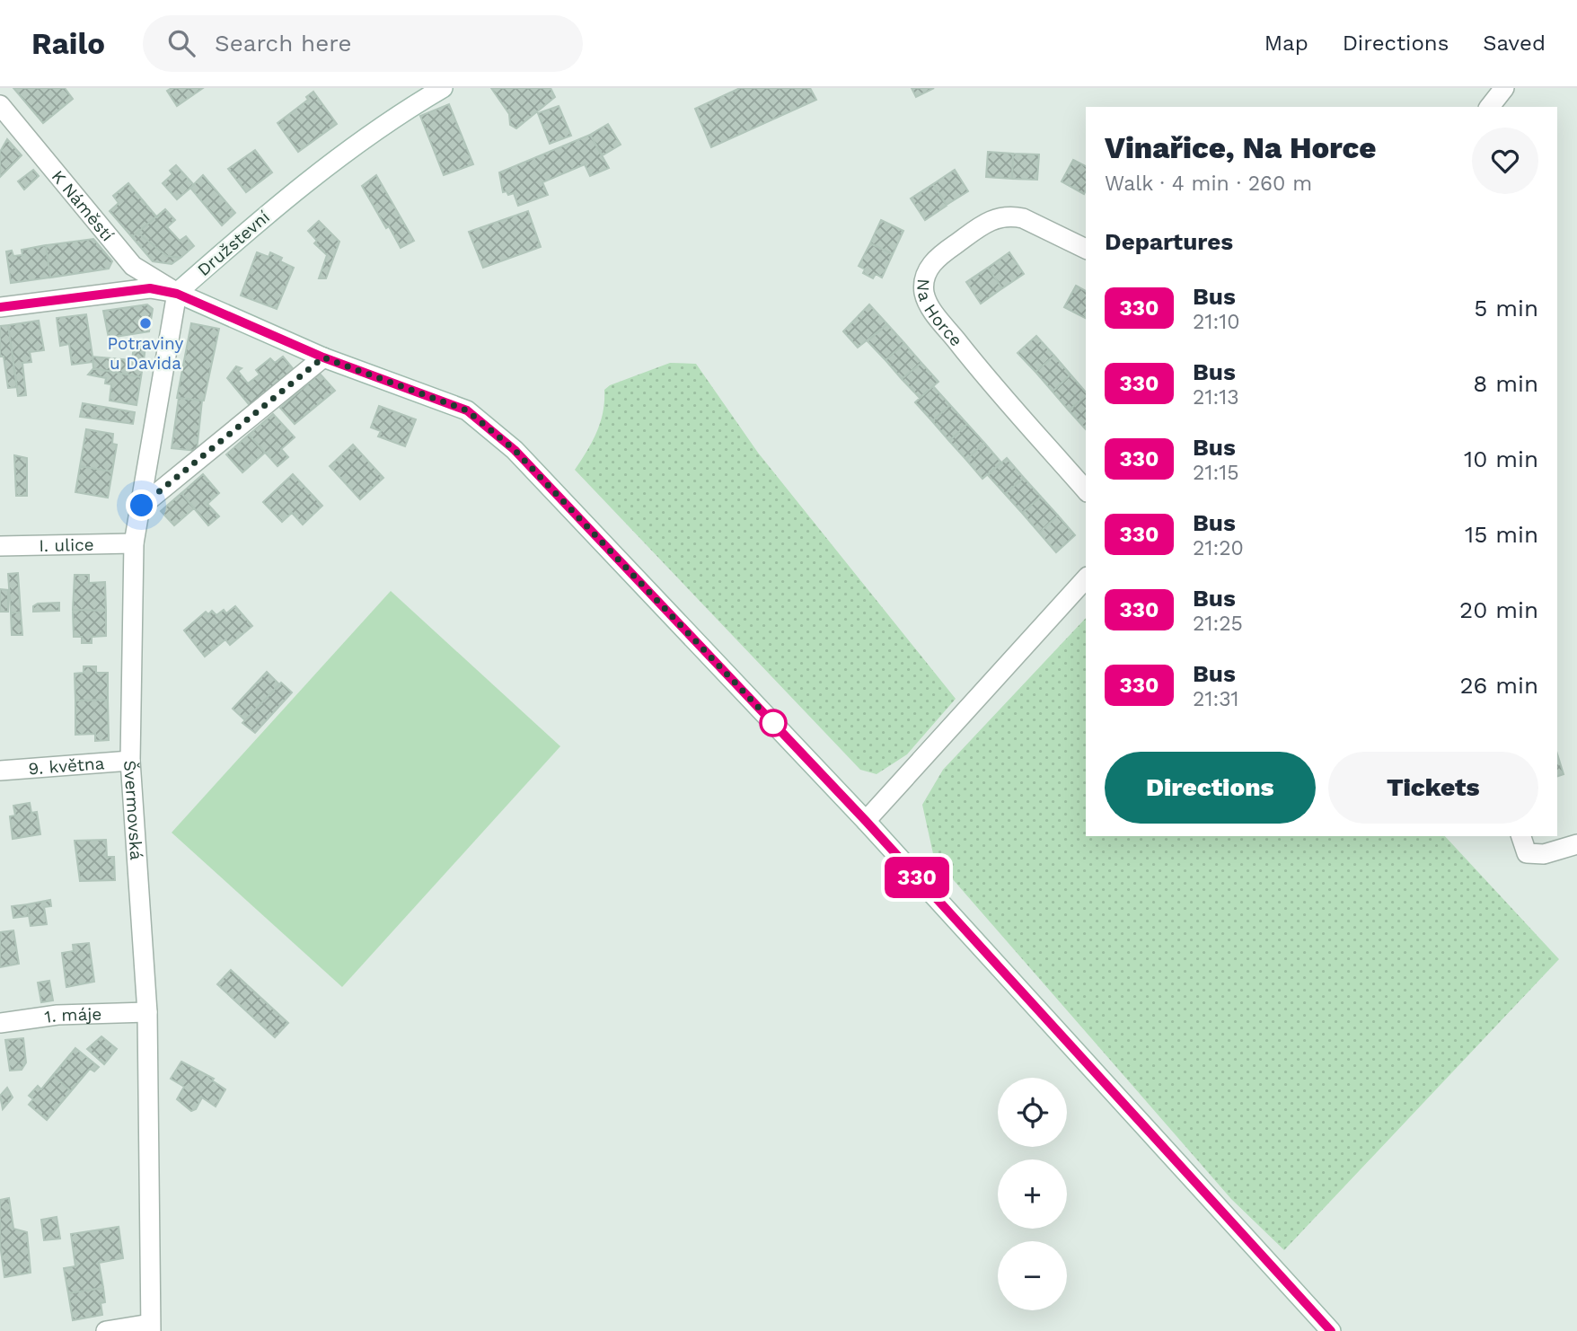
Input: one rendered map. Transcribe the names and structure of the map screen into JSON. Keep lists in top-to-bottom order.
{
  "streets": {
    "street": [
      "K Náměstí",
      "Družstevní",
      "Na Horce",
      "I. ulice",
      "9. května",
      "Švermovská",
      "1. máje"
    ]
  },
  "crossings": [
    ["K Náměstí", "Družstevní"],
    ["K Náměstí", "Švermovská"],
    ["Družstevní", "Švermovská"],
    ["I. ulice", "Švermovská"],
    ["9. května", "Švermovská"],
    ["Švermovská", "1. máje"]
  ],
  "places": ["Potraviny u Davida"],
  "lines": ["bus line 330"],
  "page": {
    "header": "Railo",
    "search": "Search here",
    "nav": ["Map", "Directions", "Saved"],
    "on_map": "330",
    "heading": [
      ["Vinařice, Na Horce", "Walk · 4 min · 260 m"],
      "Departures"
    ],
    "list": [
      {
        "mark": "330",
        "name": "Bus",
        "note": "21:10",
        "value": "5 min"
      },
      {
        "mark": "330",
        "name": "Bus",
        "note": "21:13",
        "value": "8 min"
      },
      {
        "mark": "330",
        "name": "Bus",
        "note": "21:15",
        "value": "10 min"
      },
      {
        "mark": "330",
        "name": "Bus",
        "note": "21:20",
        "value": "15 min"
      },
      {
        "mark": "330",
        "name": "Bus",
        "note": "21:25",
        "value": "20 min"
      },
      {
        "mark": "330",
        "name": "Bus",
        "note": "21:31",
        "value": "26 min"
      }
    ],
    "buttons": ["Directions", "Tickets"],
    "map_buttons": ["+", "−"]
  }
}
